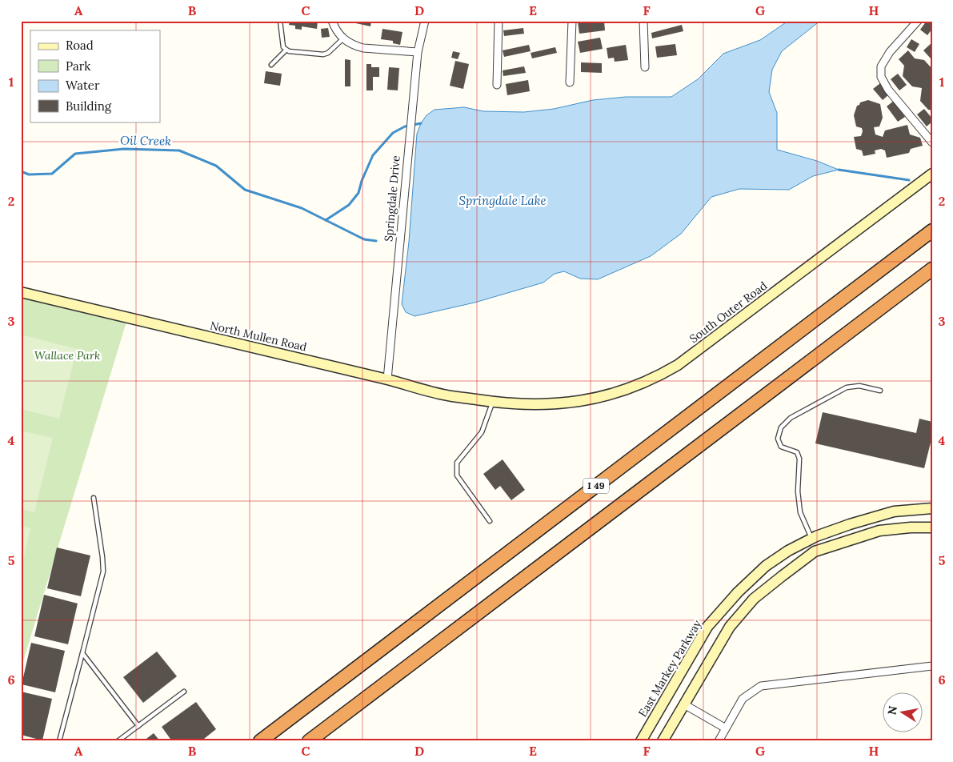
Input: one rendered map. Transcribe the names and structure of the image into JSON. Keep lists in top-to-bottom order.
{
  "streets": {
    "highway": ["I 49"],
    "street": [
      "Springdale Drive",
      "South Outer Road",
      "North Mullen Road",
      "East Markey Parkway"
    ]
  },
  "crossings": [
    ["Springdale Drive", "North Mullen Road"],
    ["South Outer Road", "North Mullen Road"]
  ],
  "water": ["Oil Creek", "Springdale Lake"],
  "parks": ["Wallace Park"],
  "legend": [
    "Road",
    "Park",
    "Water",
    "Building"
  ],
  "north": "left",
  "grid": {
    "columns": [
      "A",
      "B",
      "C",
      "D",
      "E",
      "F",
      "G",
      "H"
    ],
    "rows": [
      "1",
      "2",
      "3",
      "4",
      "5",
      "6"
    ]
  }
}
